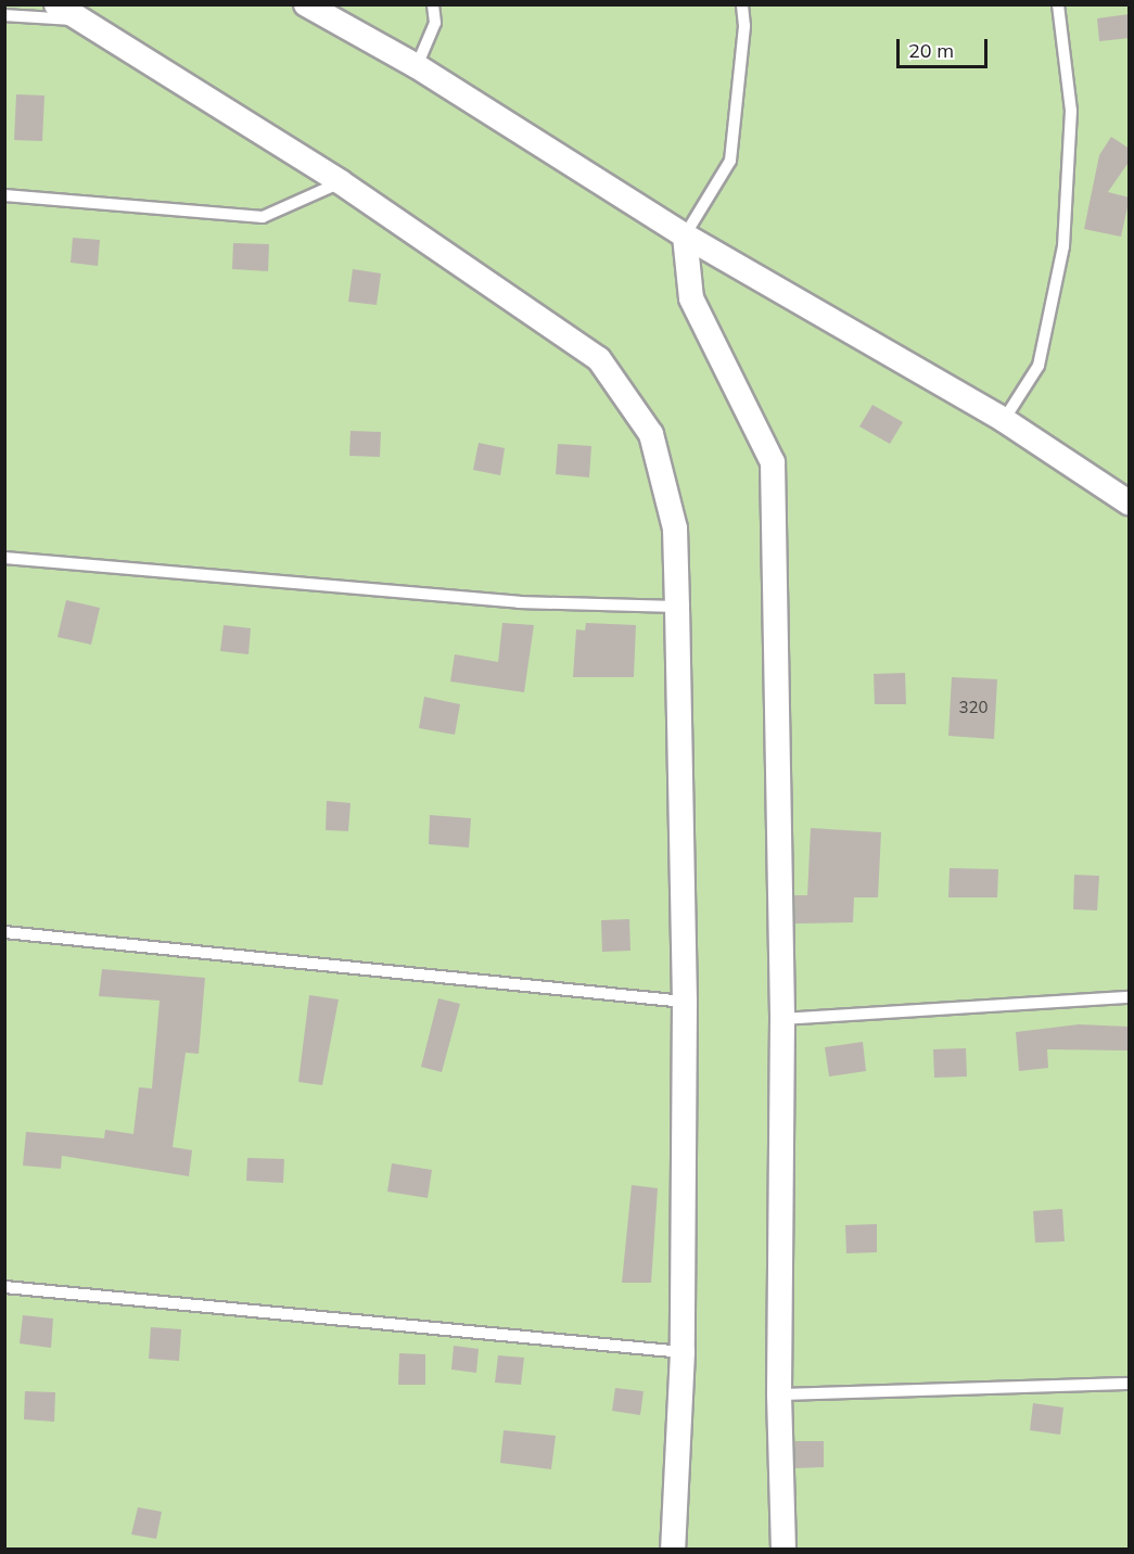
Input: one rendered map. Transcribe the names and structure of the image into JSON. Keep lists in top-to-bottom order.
{
  "house_numbers": ["320"],
  "scale_bar": "20 m"
}
